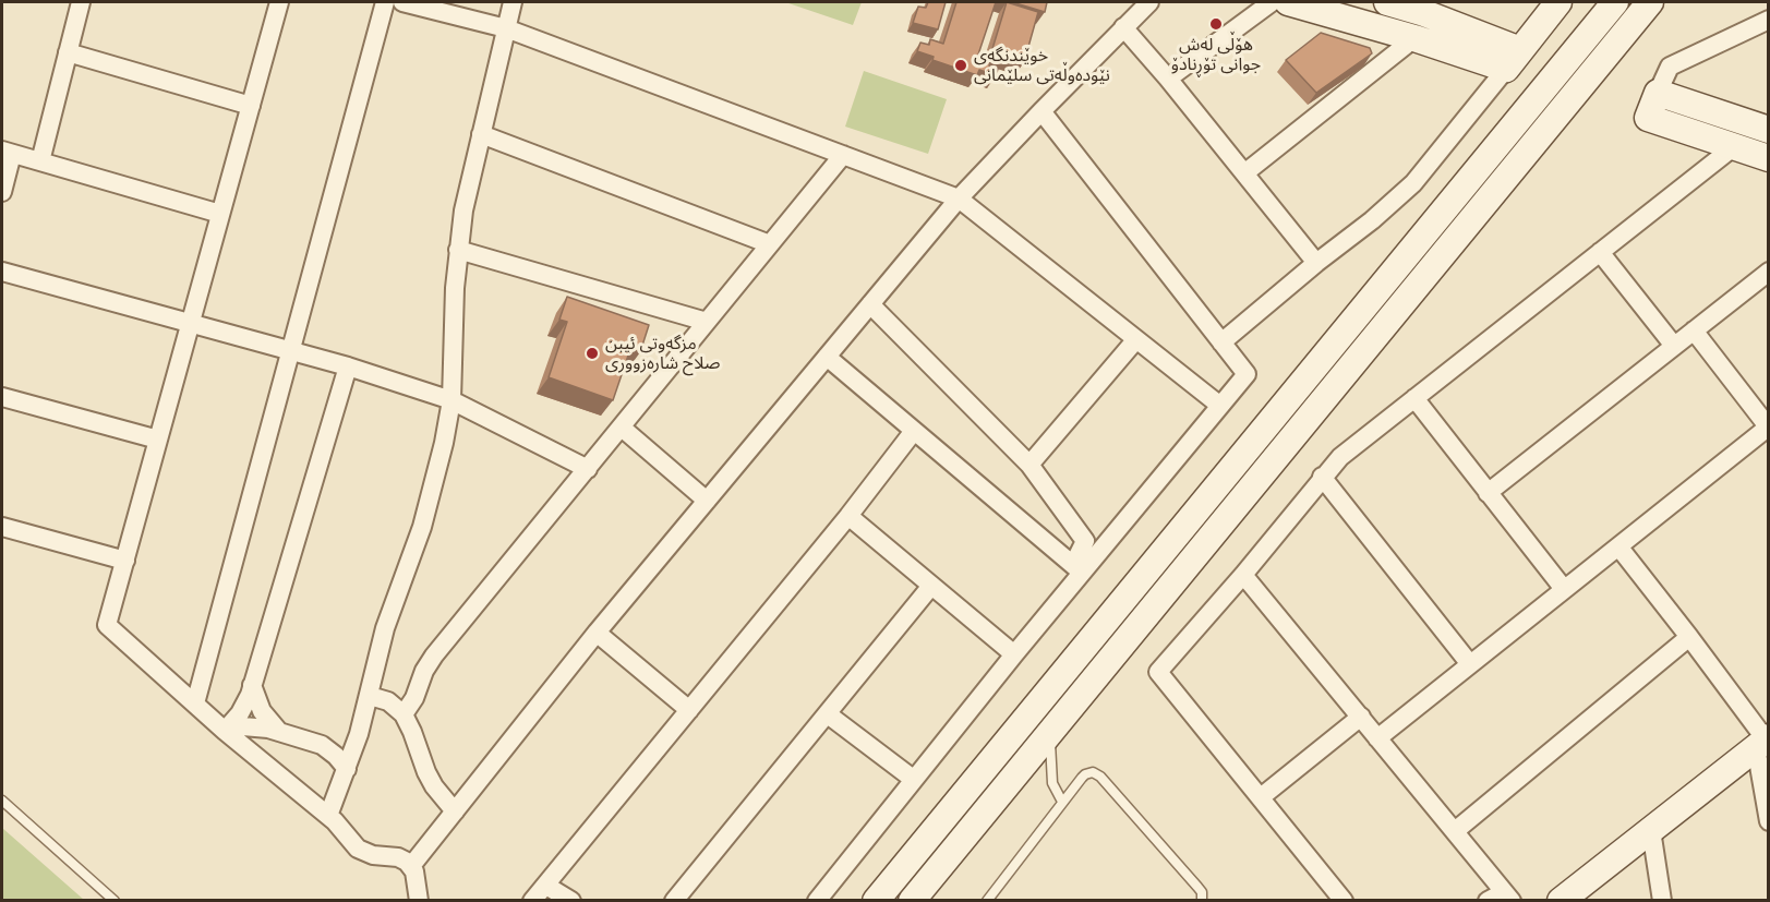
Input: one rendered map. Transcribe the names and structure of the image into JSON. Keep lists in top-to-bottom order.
{
  "places": ["ھۆڵی لەش جوانی تۆڕنادۆ", "خوێندنگەی نێوده‌وڵه‌تی سلێمانی", "مزگەوتی ئیبن صلاح شارەزووری"]
}
